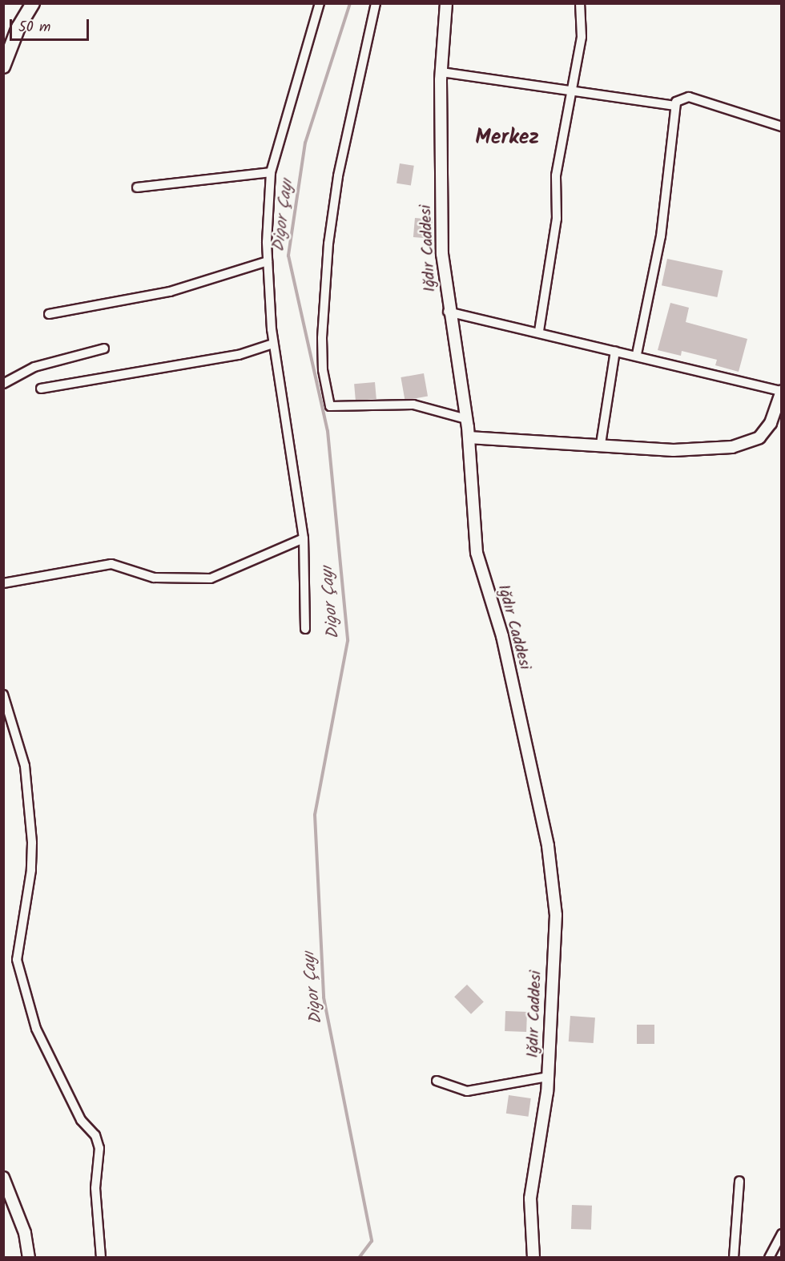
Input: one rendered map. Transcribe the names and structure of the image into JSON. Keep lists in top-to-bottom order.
{
  "streets": {
    "street": ["Iğdır Caddesi"]
  },
  "districts": ["Merkez"],
  "water": ["Digor Çayı"],
  "scale_bar": "50 m"
}
